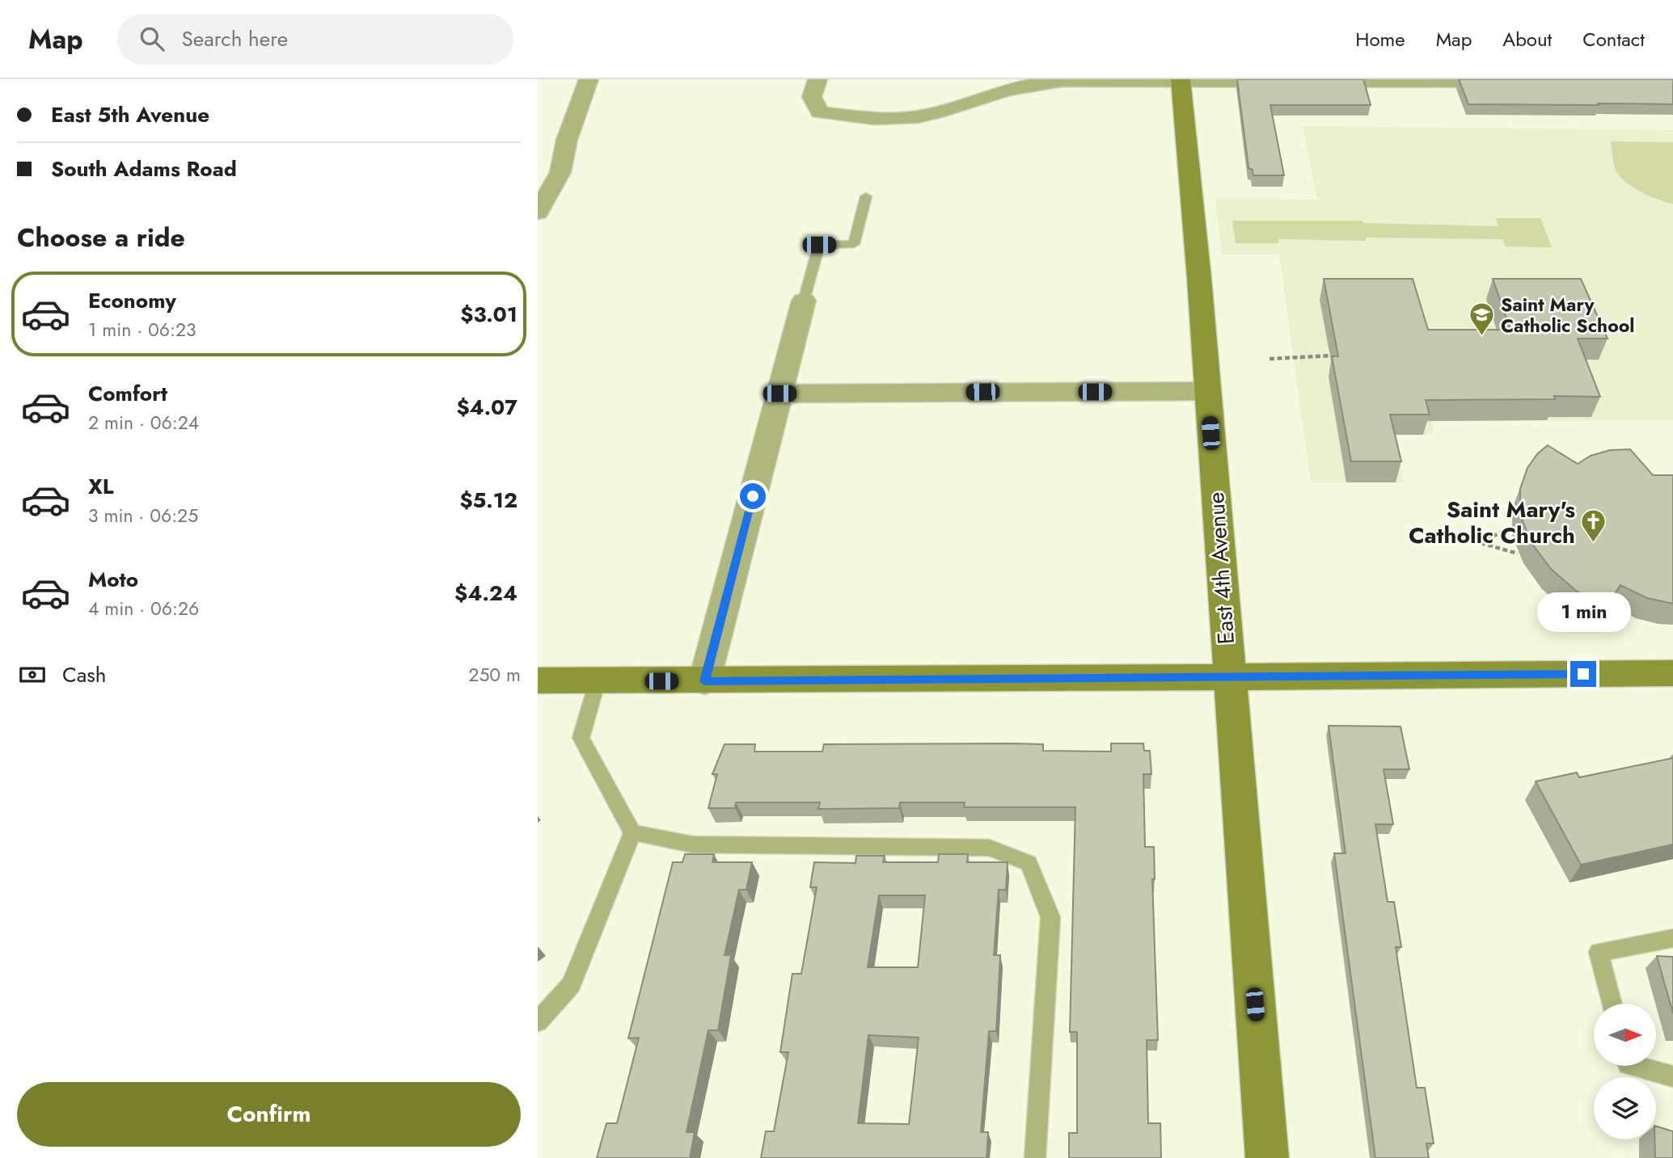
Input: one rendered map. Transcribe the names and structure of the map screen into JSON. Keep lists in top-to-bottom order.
{
  "streets": {
    "street": ["East 4th Avenue"]
  },
  "places": {
    "school or university": ["Saint Mary Catholic School"],
    "church": ["Saint Mary's Catholic Church"]
  },
  "north": "right",
  "page": {
    "header": "Map",
    "search": "Search here",
    "nav": [
      "Home",
      "Map",
      "About",
      "Contact"
    ],
    "banner": ["East 5th Avenue", "South Adams Road"],
    "heading": "Choose a ride",
    "list": [
      {
        "name": "Economy",
        "note": "1 min · 06:23",
        "value": "$3.01"
      },
      {
        "name": "Comfort",
        "note": "2 min · 06:24",
        "value": "$4.07"
      },
      {
        "name": "XL",
        "note": "3 min · 06:25",
        "value": "$5.12"
      },
      {
        "name": "Moto",
        "note": "4 min · 06:26",
        "value": "$4.24"
      }
    ],
    "bubble": "1 min",
    "pay": ["Cash", "250 m"],
    "buttons": "Confirm"
  }
}
